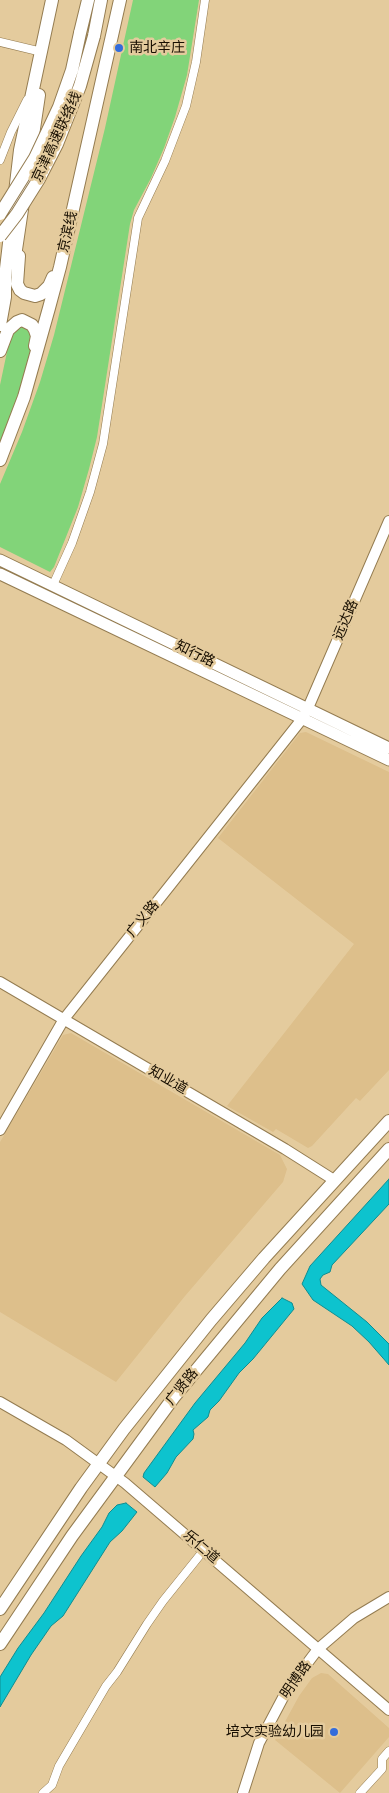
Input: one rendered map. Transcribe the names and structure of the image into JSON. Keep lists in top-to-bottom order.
{
  "streets": {
    "main road": [
      "京津高速联络线",
      "京滨线",
      "知行路",
      "广贤路"
    ],
    "street": [
      "远达路",
      "广义路",
      "知业道",
      "乐仁道",
      "明博路"
    ]
  },
  "crossings": [
    ["远达路", "知行路"],
    ["远达路", "广义路"],
    ["知行路", "广义路"],
    ["广义路", "知业道"],
    ["知业道", "广贤路"],
    ["广贤路", "乐仁道"],
    ["乐仁道", "明博路"]
  ],
  "places": ["南北辛庄", "培文实验幼儿园"]
}
